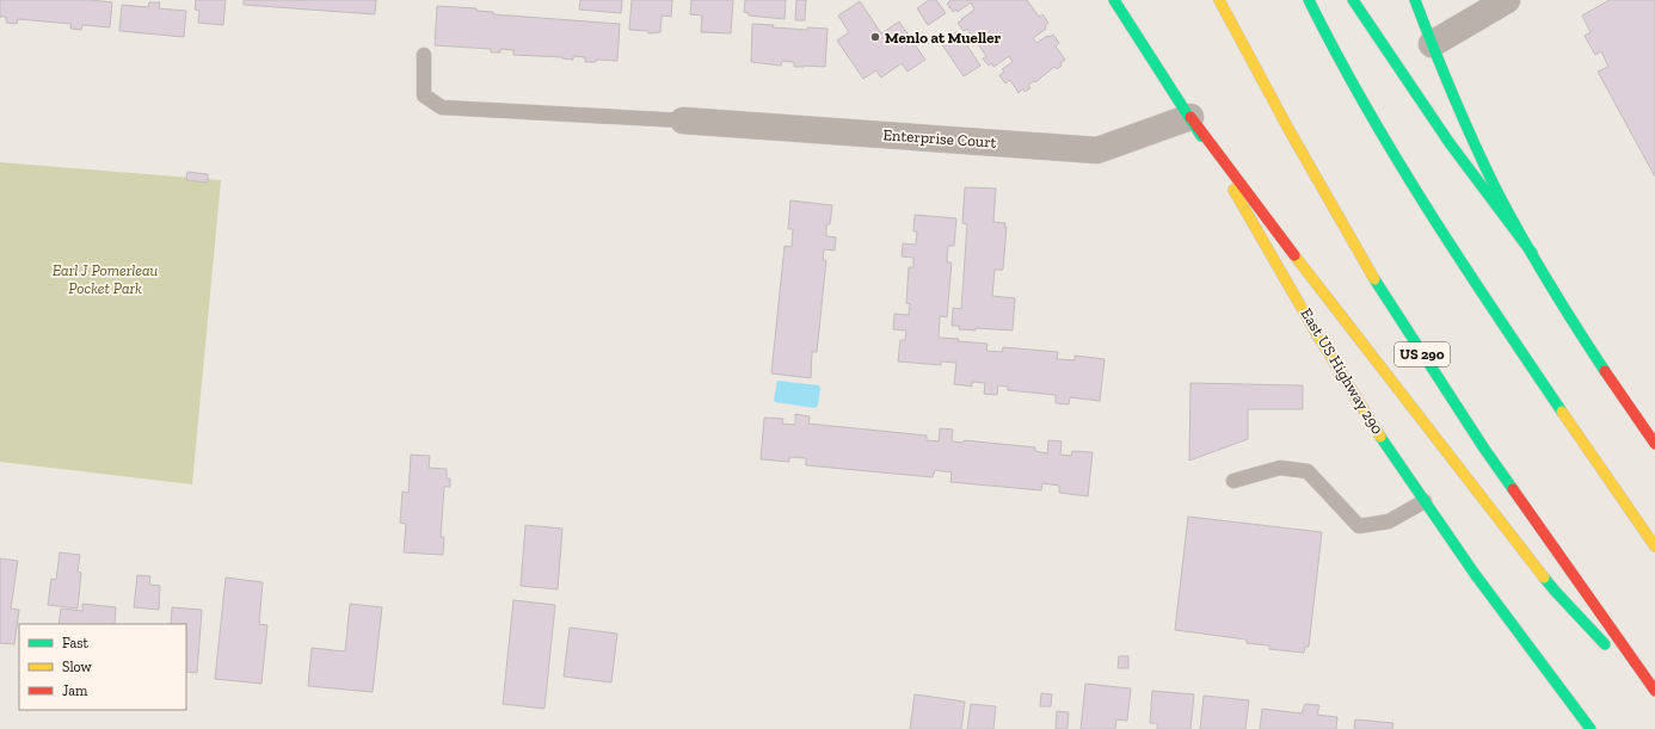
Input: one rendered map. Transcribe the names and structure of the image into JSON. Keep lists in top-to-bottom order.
{
  "streets": {
    "main road": ["US 290", "East US Highway 290"],
    "street": ["Enterprise Court"]
  },
  "crossings": [
    ["Enterprise Court", "East US Highway 290"]
  ],
  "parks": ["Earl J Pomerleau Pocket Park"],
  "places": ["Menlo at Mueller"],
  "legend": ["Fast", "Slow", "Jam"]
}
